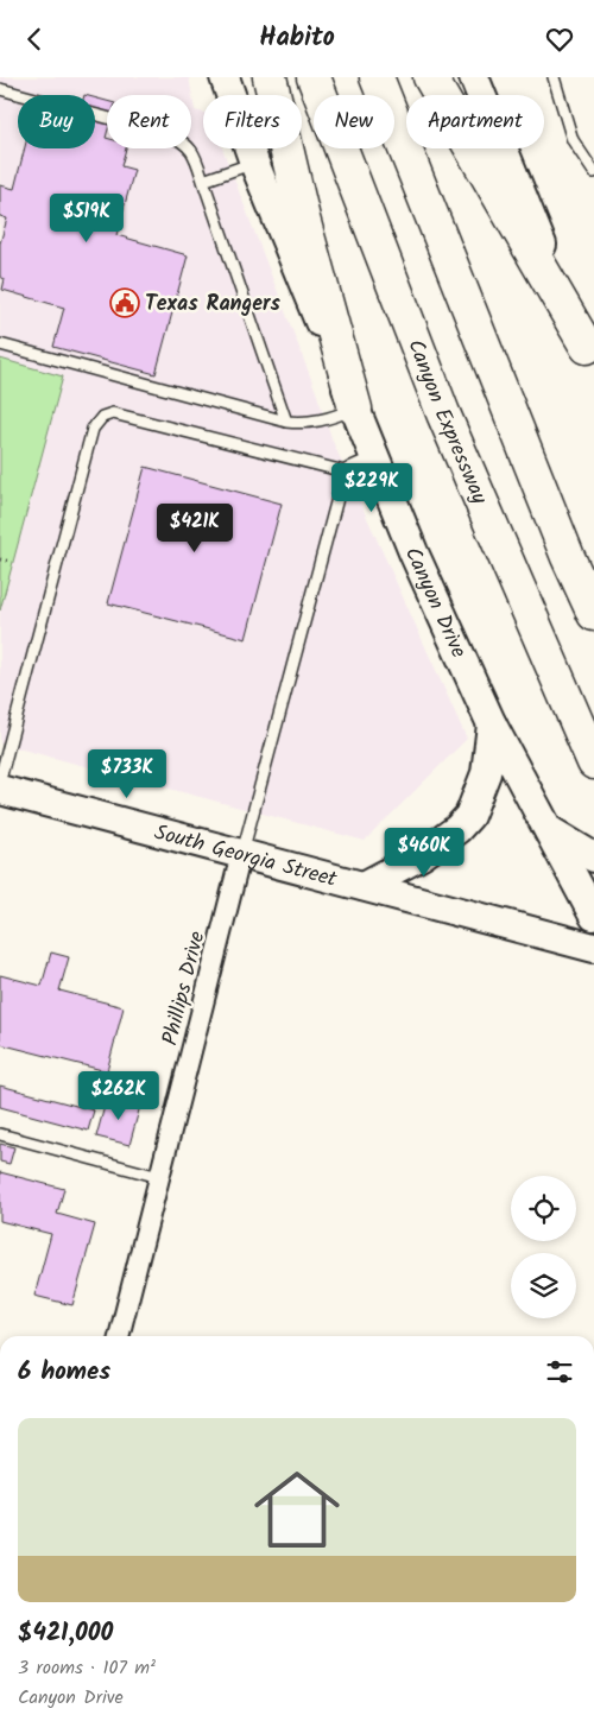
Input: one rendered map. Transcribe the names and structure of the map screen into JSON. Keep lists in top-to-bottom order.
{
  "streets": {
    "highway": ["Canyon Expressway"],
    "main road": ["Canyon Drive", "South Georgia Street"],
    "street": ["Phillips Drive"]
  },
  "crossings": [
    ["South Georgia Street", "Phillips Drive"]
  ],
  "places": {
    "public building": ["Texas Rangers"]
  },
  "page": {
    "header": "Habito",
    "chip": [
      "Buy",
      "Rent",
      "Filters",
      "New",
      "Apartment"
    ],
    "price": [
      "$519K",
      "$229K",
      "$421K",
      "$733K",
      "$460K",
      "$262K"
    ],
    "heading": "6 homes",
    "list": [
      {
        "name": "$421,000",
        "note": "3 rooms · 107 m² · Canyon Drive"
      }
    ]
  }
}
